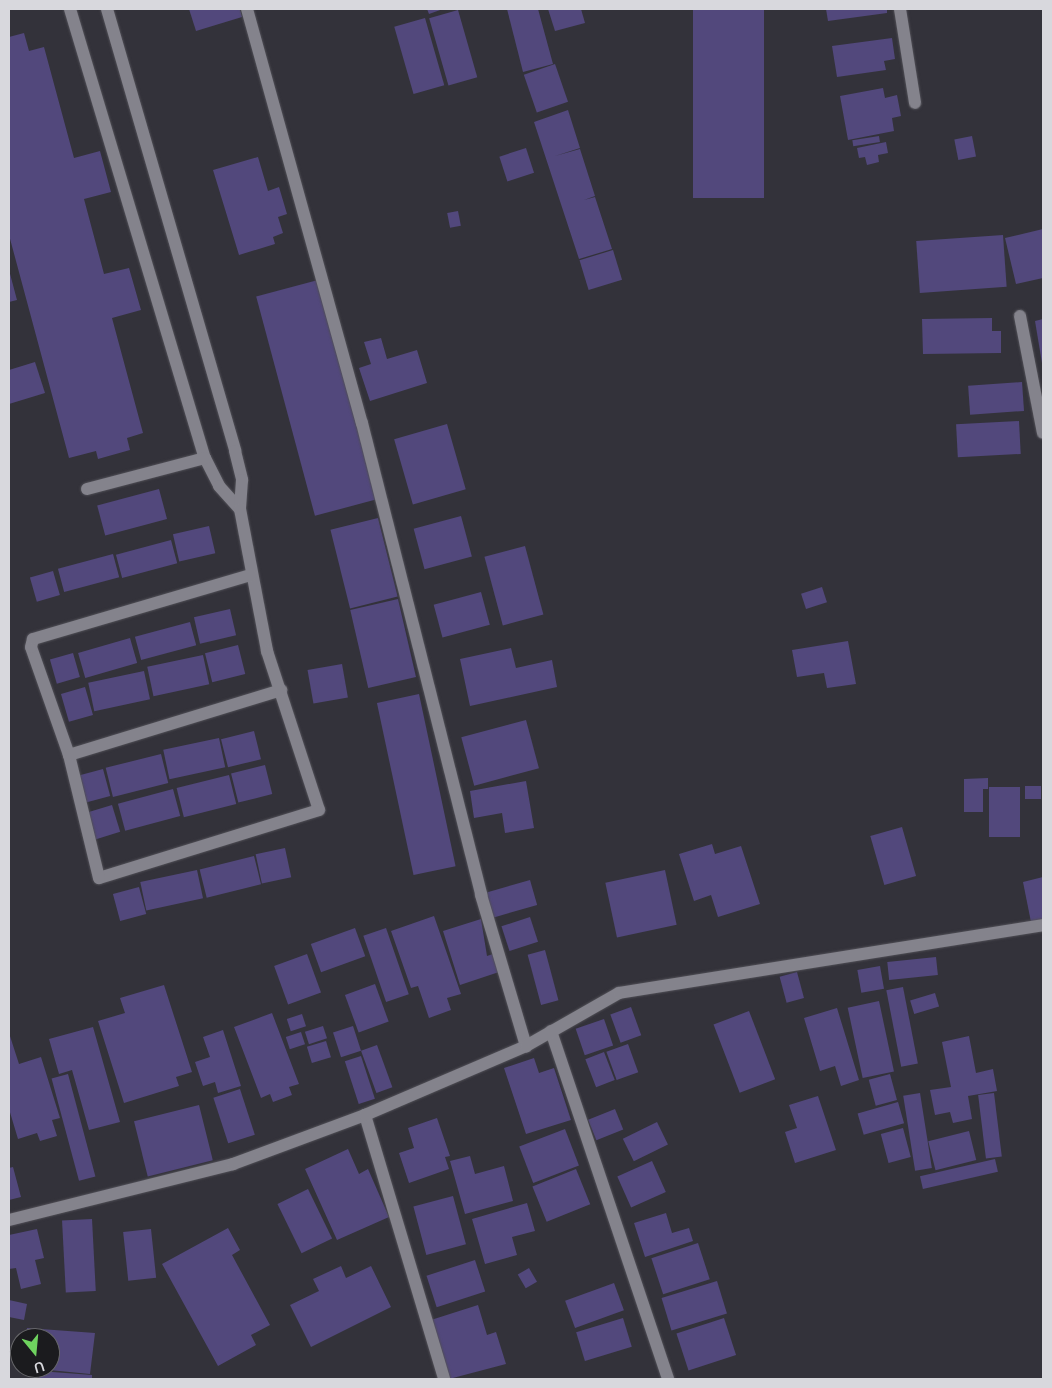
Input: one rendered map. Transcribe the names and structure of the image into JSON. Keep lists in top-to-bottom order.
{
  "north": "bottom"
}
